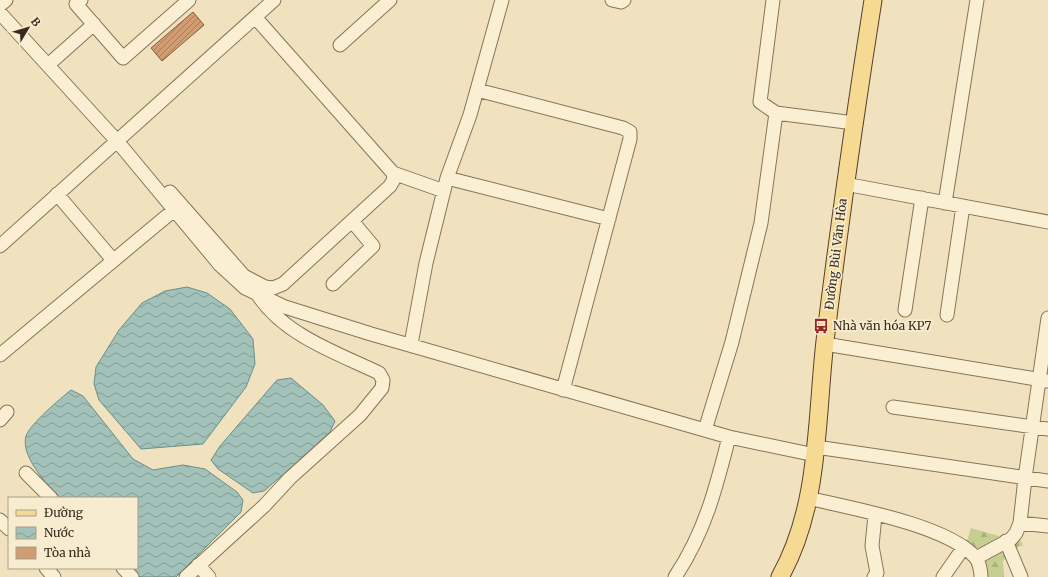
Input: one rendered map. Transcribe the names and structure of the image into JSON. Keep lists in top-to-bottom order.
{
  "streets": {
    "main road": ["Đường Bùi Văn Hòa"]
  },
  "places": {
    "bus stop": ["Nhà văn hóa KP7"]
  },
  "legend": ["Đường", "Nước", "Tòa nhà"],
  "north": "top right"
}
